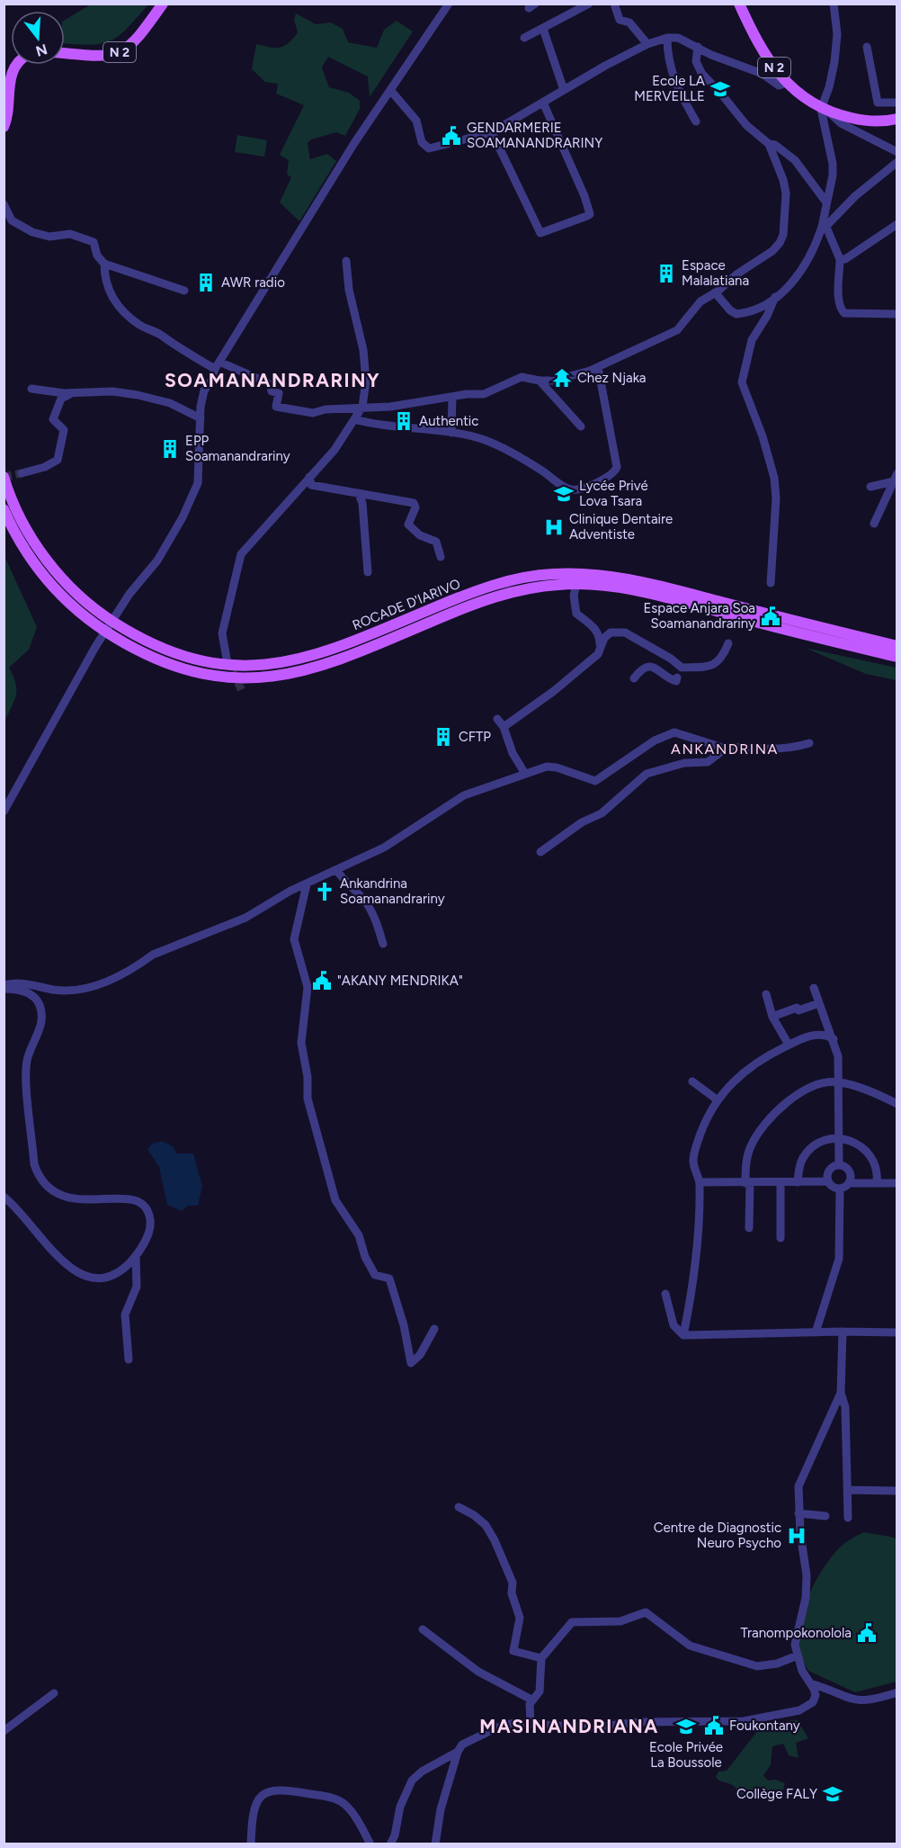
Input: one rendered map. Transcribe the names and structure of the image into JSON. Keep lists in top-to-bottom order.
{
  "streets": {
    "main road": ["N 2", "ROCADE D'IARIVO"]
  },
  "districts": ["SOAMANANDRARINY", "ANKANDRINA", "MASINANDRIANA"],
  "places": {
    "school or university": [
      "Ecole LA MERVEILLE",
      "Lycée Privé Lova Tsara",
      "Ecole Privée La Boussole",
      "Collège FALY"
    ],
    "public building": [
      "GENDARMERIE SOAMANANDRARINY",
      "Espace Anjara Soa Soamanandrariny",
      "\"AKANY MENDRIKA\"",
      "Tranompokonolola",
      "Foukontany"
    ],
    "building": [
      "Espace Malalatiana",
      "AWR radio",
      "Authentic",
      "EPP Soamanandrariny",
      "CFTP"
    ],
    "temple": ["Chez Njaka"],
    "hospital": ["Clinique Dentaire Adventiste", "Centre de Diagnostic Neuro Psycho"],
    "church": ["Ankandrina Soamanandrariny"]
  },
  "north": "bottom"
}
